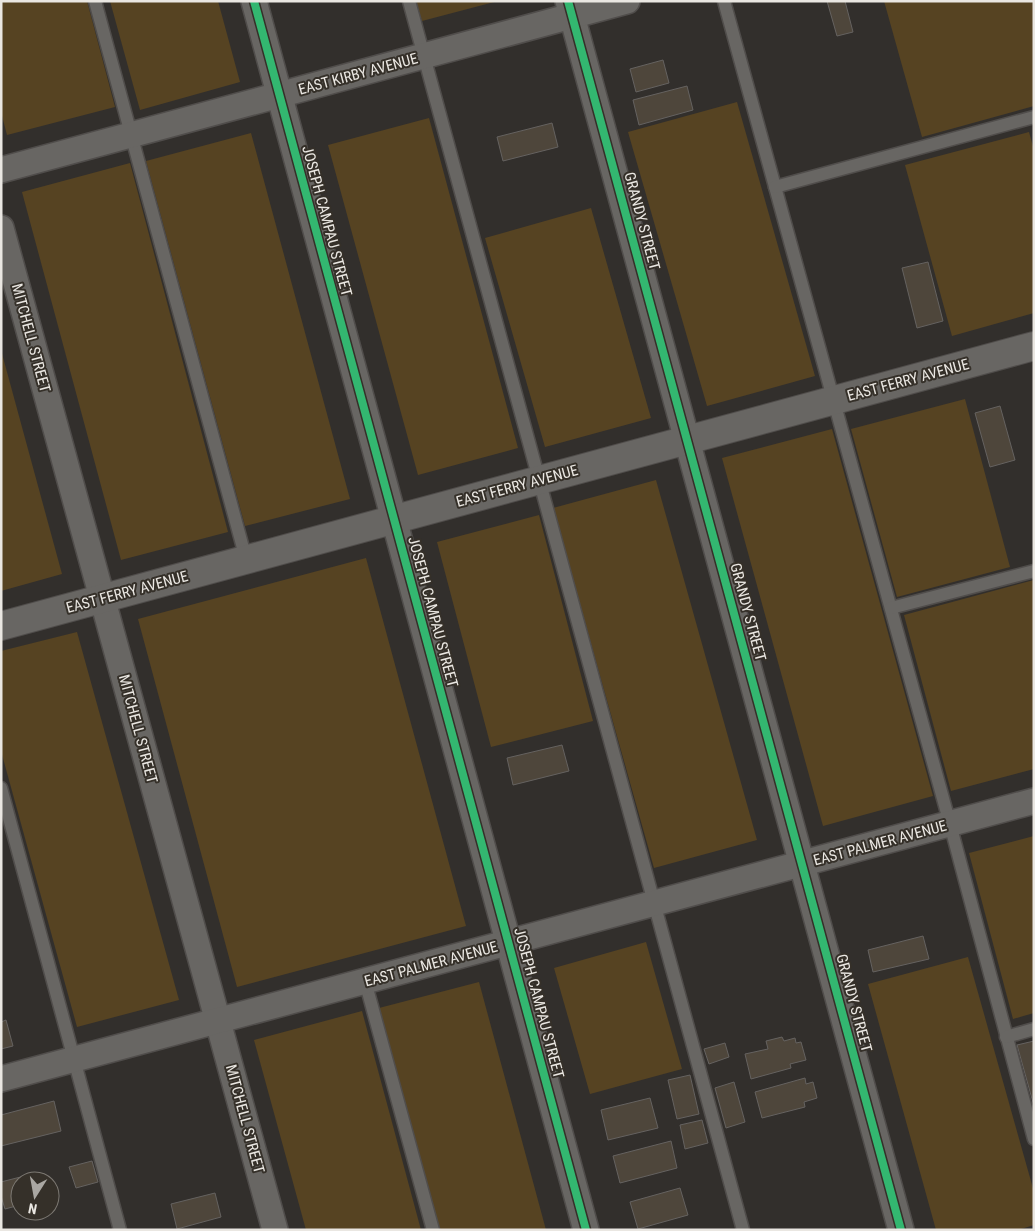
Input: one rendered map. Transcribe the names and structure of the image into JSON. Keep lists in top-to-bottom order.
{
  "streets": {
    "street": [
      "EAST KIRBY AVENUE",
      "JOSEPH CAMPAU STREET",
      "GRANDY STREET",
      "MITCHELL STREET",
      "EAST FERRY AVENUE",
      "EAST PALMER AVENUE"
    ]
  },
  "crossings": [
    ["EAST KIRBY AVENUE", "JOSEPH CAMPAU STREET"],
    ["EAST KIRBY AVENUE", "GRANDY STREET"],
    ["JOSEPH CAMPAU STREET", "EAST FERRY AVENUE"],
    ["JOSEPH CAMPAU STREET", "EAST PALMER AVENUE"],
    ["GRANDY STREET", "EAST FERRY AVENUE"],
    ["GRANDY STREET", "EAST PALMER AVENUE"],
    ["MITCHELL STREET", "EAST FERRY AVENUE"],
    ["MITCHELL STREET", "EAST PALMER AVENUE"]
  ],
  "north": "bottom"
}
